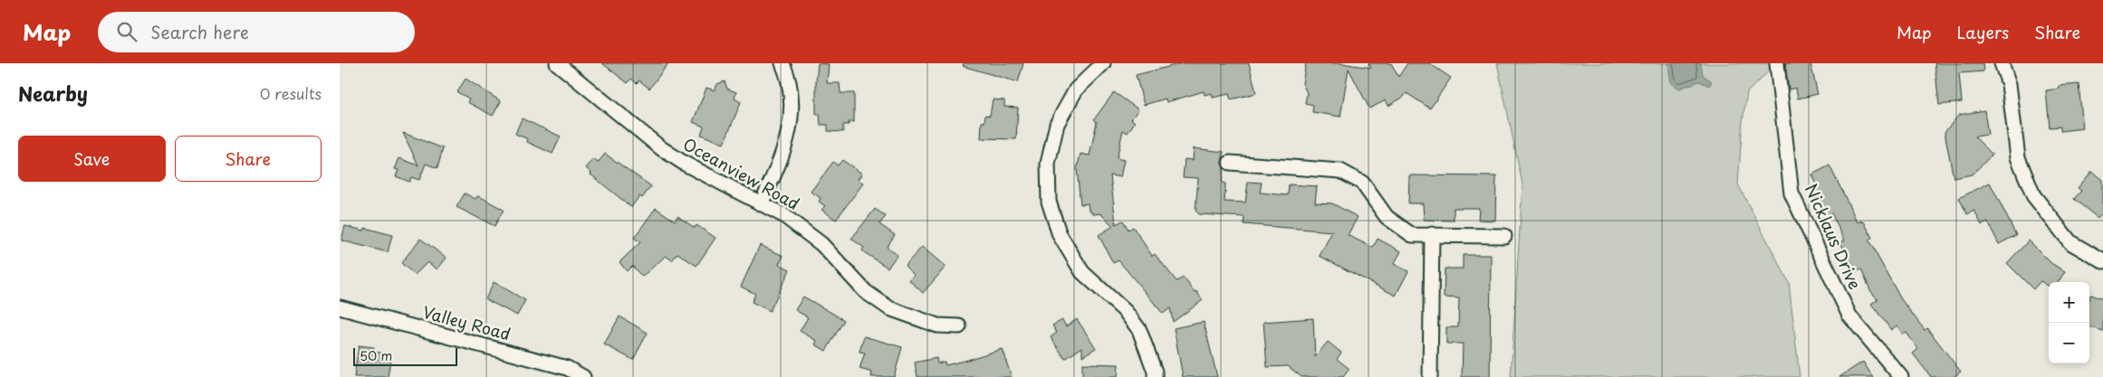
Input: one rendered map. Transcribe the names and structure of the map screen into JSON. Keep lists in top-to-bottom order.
{
  "streets": {
    "street": ["Oceanview Road", "Nicklaus Drive", "Valley Road"]
  },
  "scale_bar": "50 m",
  "page": {
    "header": "Map",
    "search": "Search here",
    "nav": ["Map", "Layers", "Share"],
    "heading": ["Nearby", "0 results"],
    "buttons": ["Save", "Share"],
    "map_buttons": ["+", "−"],
    "scale": "50 m"
  }
}
